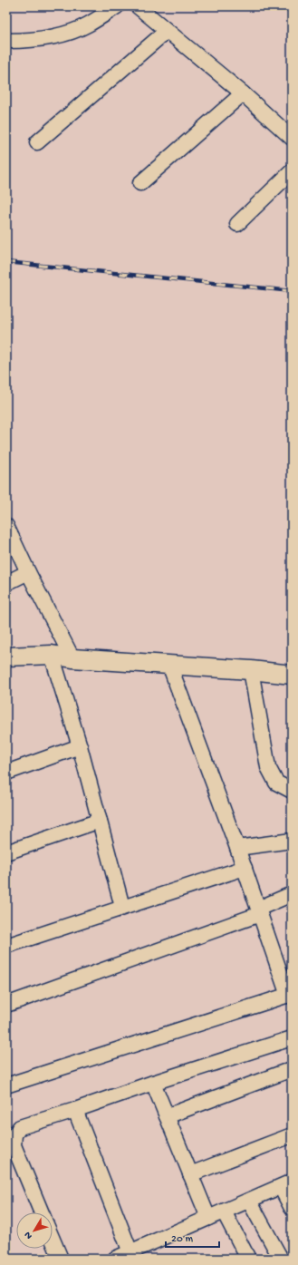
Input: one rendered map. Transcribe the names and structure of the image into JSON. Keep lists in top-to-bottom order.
{
  "scale_bar": "20 m",
  "north": "bottom left"
}
